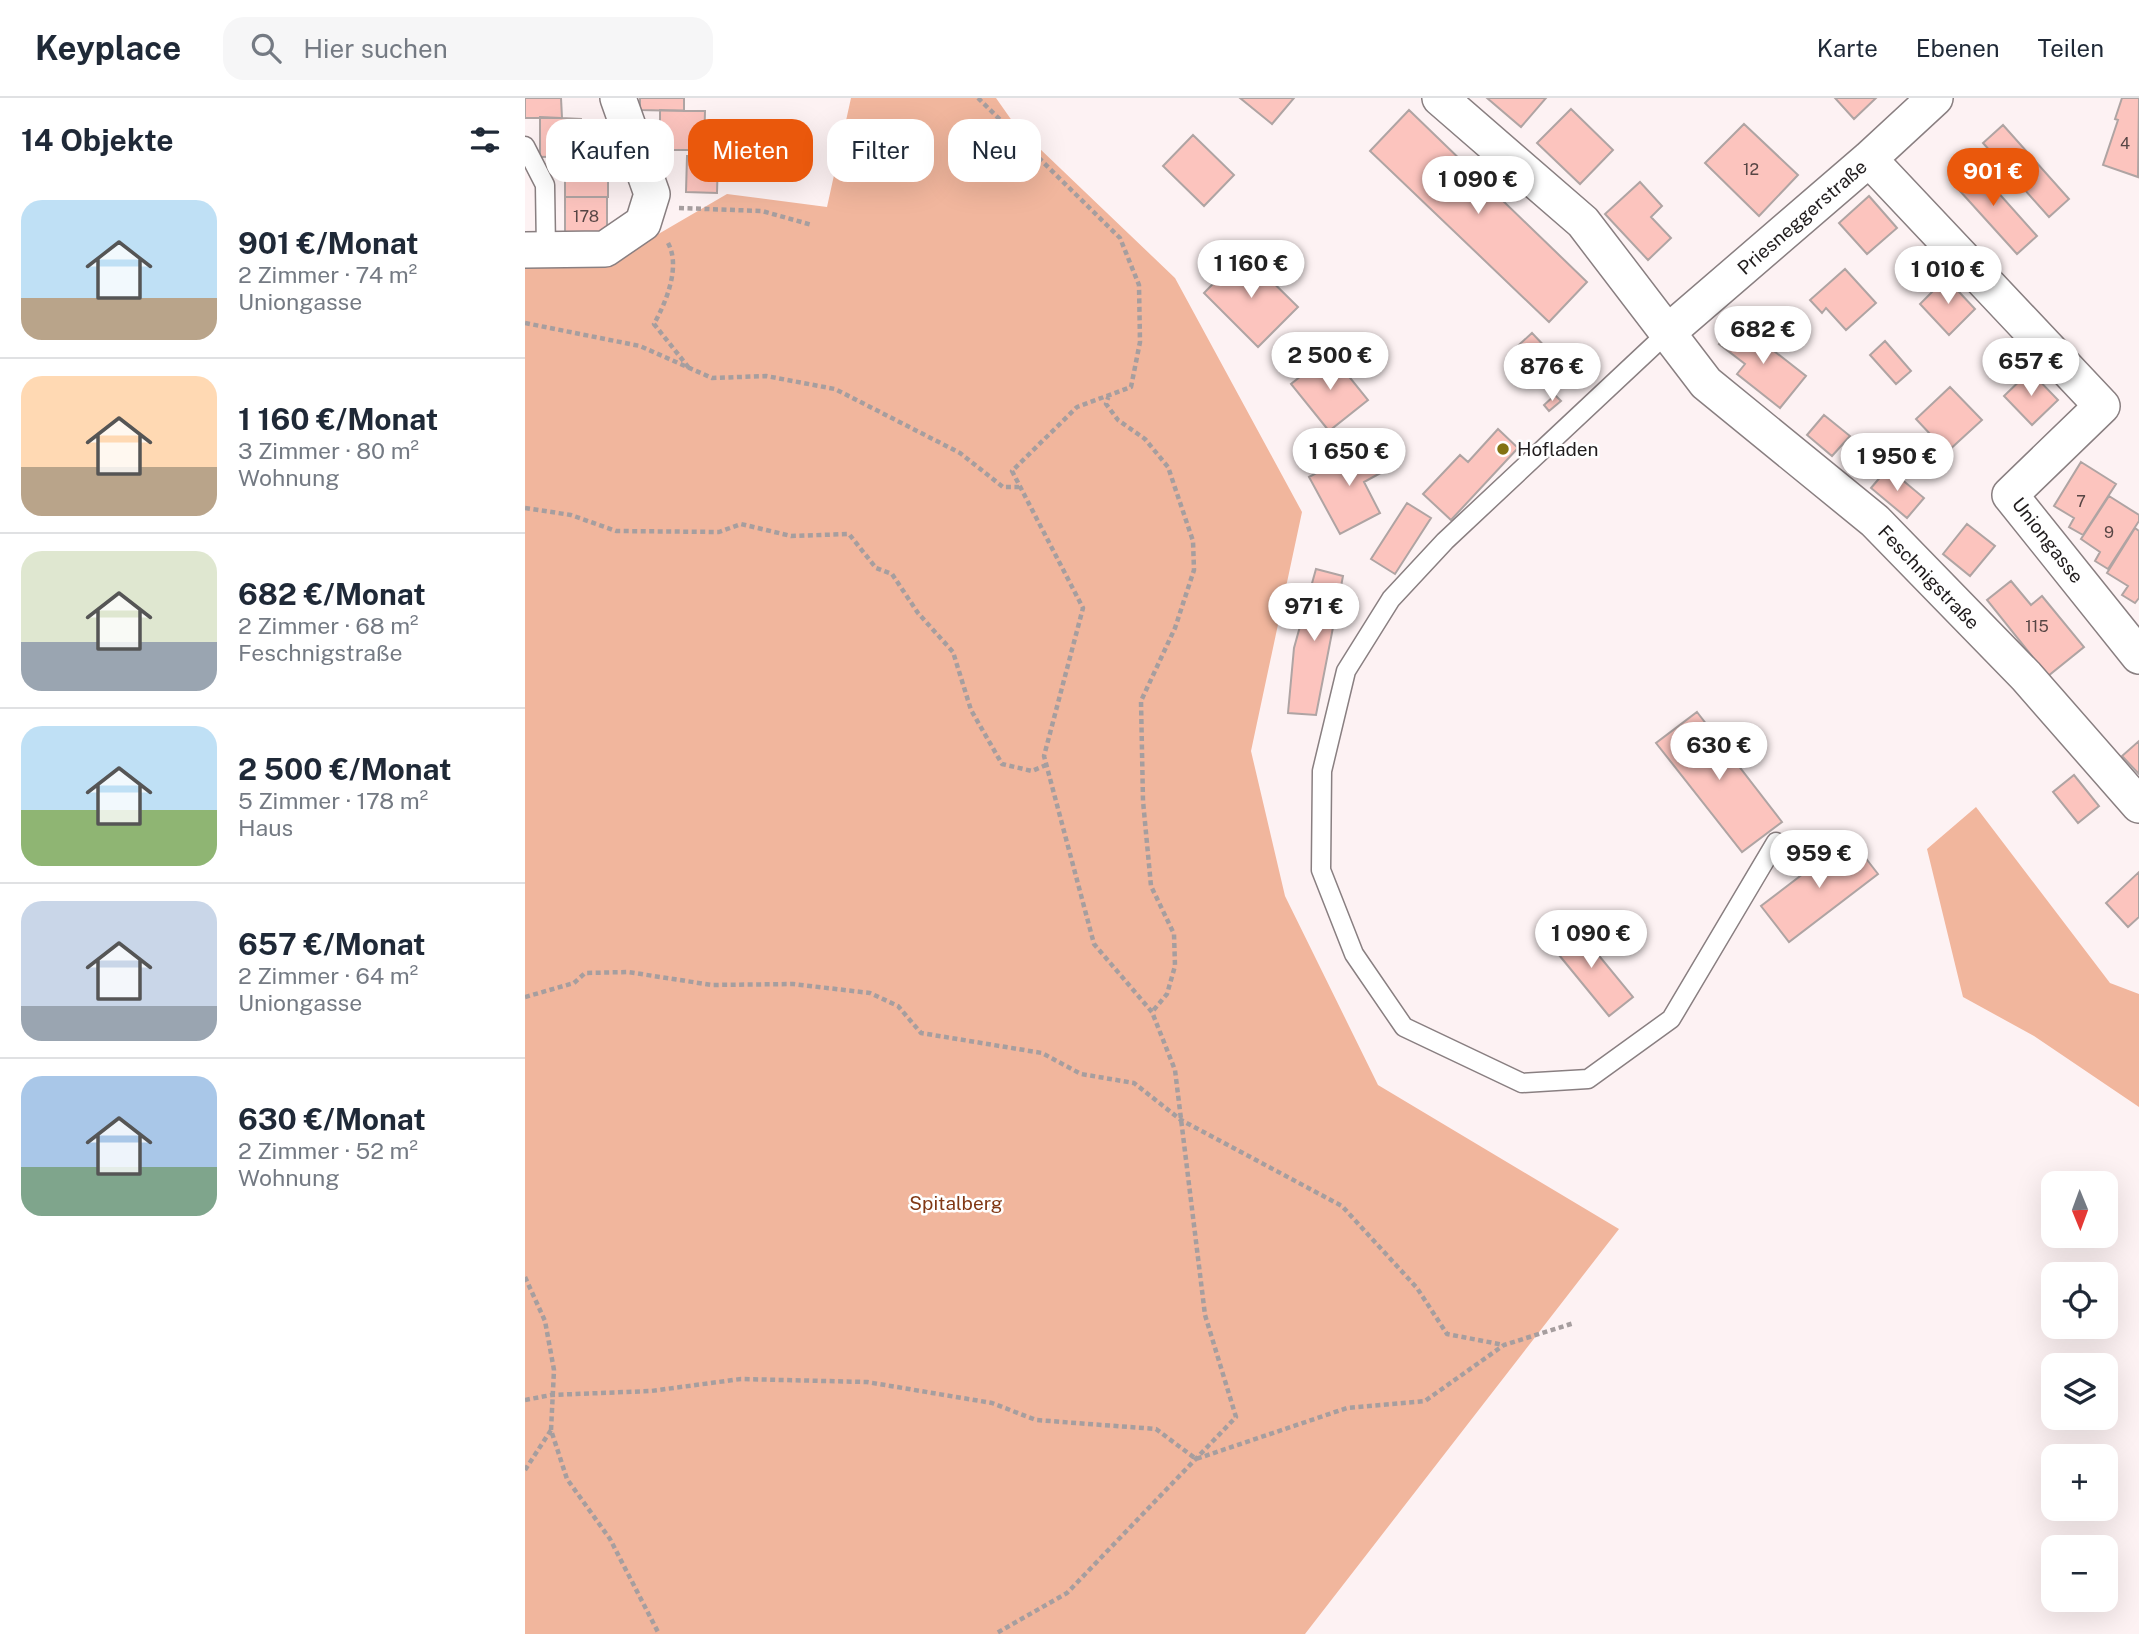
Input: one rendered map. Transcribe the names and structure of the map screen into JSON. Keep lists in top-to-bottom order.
{
  "streets": {
    "street": ["Priesneggerstraße", "Uniongasse", "Feschnigstraße"]
  },
  "crossings": [
    ["Priesneggerstraße", "Uniongasse"],
    ["Priesneggerstraße", "Feschnigstraße"]
  ],
  "parks": ["Spitalberg"],
  "places": ["Hofladen"],
  "house_numbers": [
    "4",
    "12",
    "178",
    "7",
    "9",
    "115"
  ],
  "north": "bottom",
  "page": {
    "header": "Keyplace",
    "search": "Hier suchen",
    "nav": ["Karte", "Ebenen", "Teilen"],
    "heading": "14 Objekte",
    "chip": [
      "Kaufen",
      "Mieten",
      "Filter",
      "Neu"
    ],
    "price": [
      "901 €",
      "1 090 €",
      "1 160 €",
      "1 010 €",
      "682 €",
      "2 500 €",
      "657 €",
      "876 €",
      "1 650 €",
      "1 950 €",
      "971 €",
      "630 €",
      "959 €",
      "1 090 €"
    ],
    "list": [
      {
        "name": "901 €/Monat",
        "note": "2 Zimmer · 74 m² · Uniongasse"
      },
      {
        "name": "1 160 €/Monat",
        "note": "3 Zimmer · 80 m² · Wohnung"
      },
      {
        "name": "682 €/Monat",
        "note": "2 Zimmer · 68 m² · Feschnigstraße"
      },
      {
        "name": "2 500 €/Monat",
        "note": "5 Zimmer · 178 m² · Haus"
      },
      {
        "name": "657 €/Monat",
        "note": "2 Zimmer · 64 m² · Uniongasse"
      },
      {
        "name": "630 €/Monat",
        "note": "2 Zimmer · 52 m² · Wohnung"
      }
    ],
    "map_buttons": ["+", "−"]
  }
}
